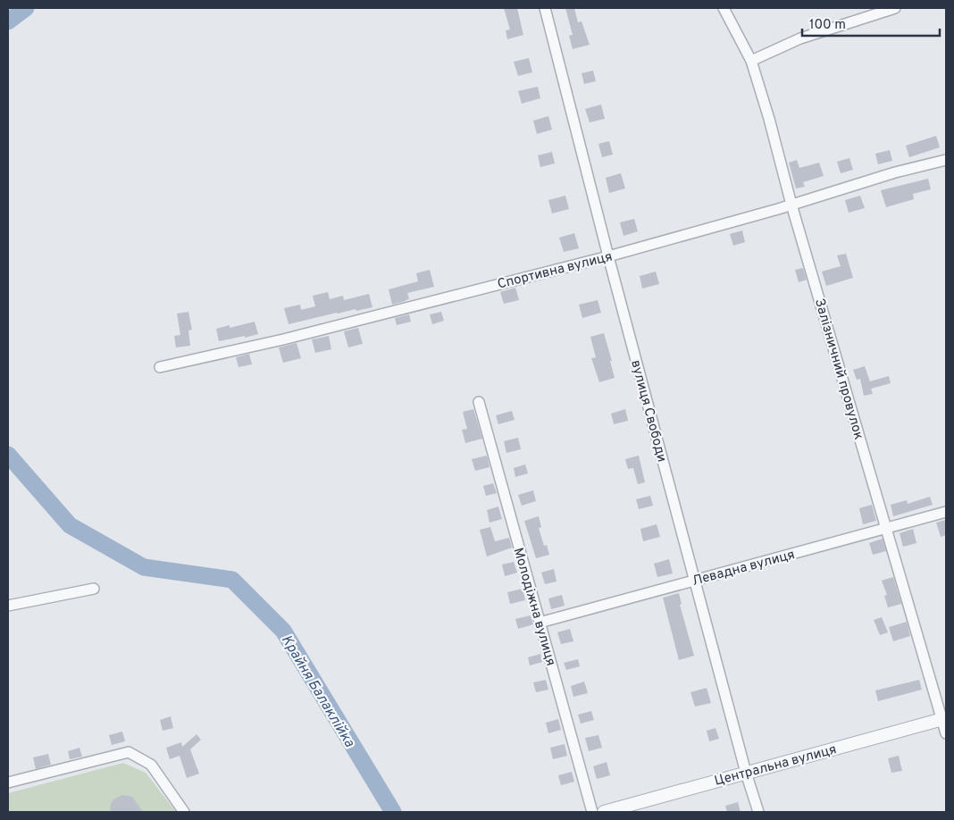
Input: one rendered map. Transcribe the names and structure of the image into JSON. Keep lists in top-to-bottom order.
{
  "streets": {
    "street": [
      "Спортивна вулиця",
      "Залізничний провулок",
      "вулиця Свободи",
      "Левадна вулиця",
      "Молодіжна вулиця",
      "Центральна вулиця"
    ]
  },
  "crossings": [
    ["Спортивна вулиця", "Залізничний провулок"],
    ["Спортивна вулиця", "вулиця Свободи"],
    ["Залізничний провулок", "Левадна вулиця"],
    ["Залізничний провулок", "Центральна вулиця"],
    ["вулиця Свободи", "Левадна вулиця"],
    ["вулиця Свободи", "Центральна вулиця"],
    ["Левадна вулиця", "Молодіжна вулиця"]
  ],
  "water": ["Крайня Балаклійка"],
  "scale_bar": "100 m"
}
